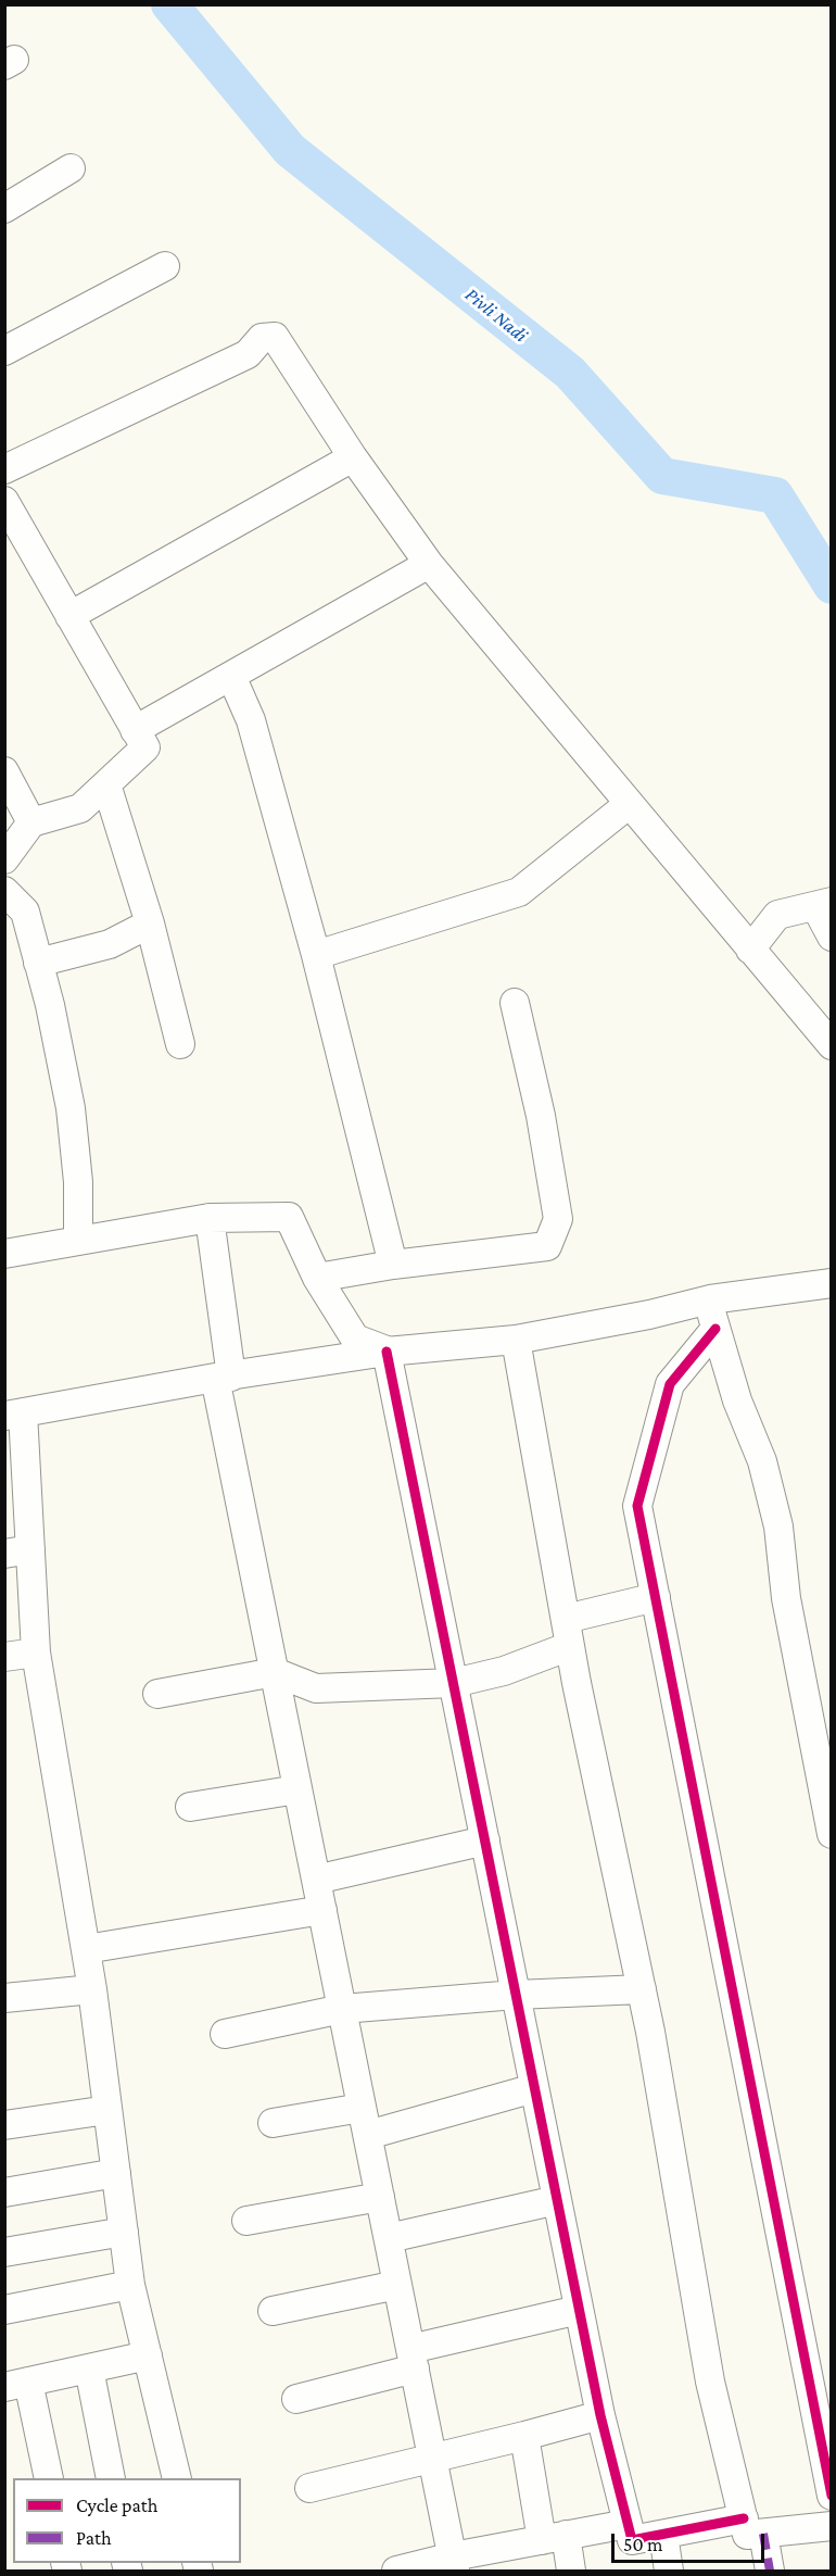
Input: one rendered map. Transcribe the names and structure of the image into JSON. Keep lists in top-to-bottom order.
{
  "water": ["Pivli Nadi"],
  "legend": ["Cycle path", "Path"],
  "scale_bar": "50 m"
}
